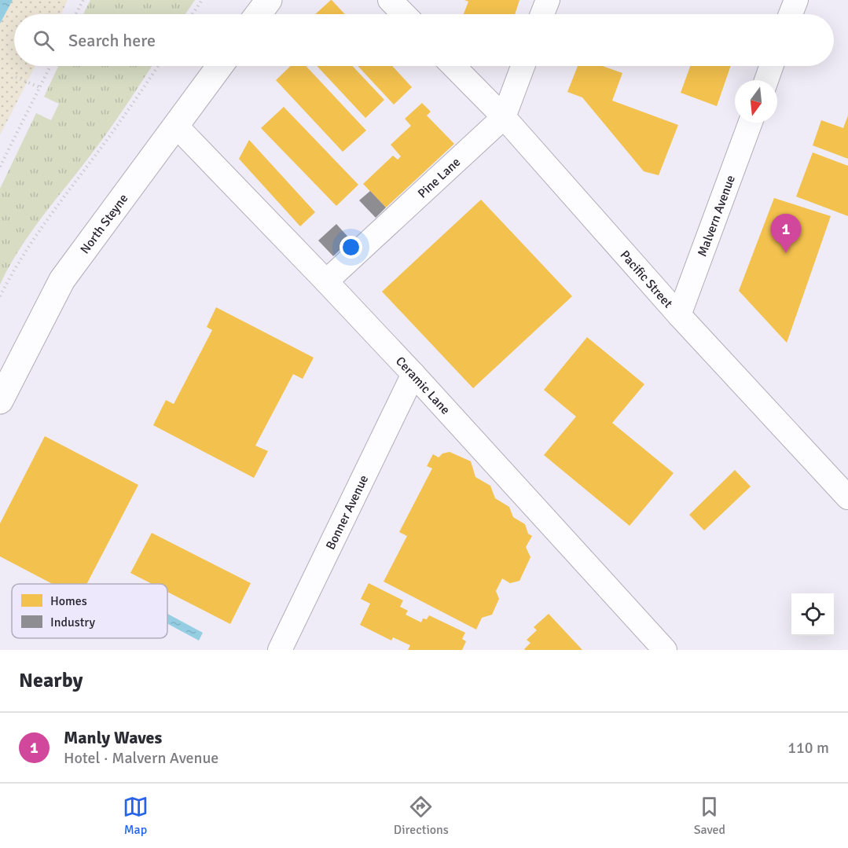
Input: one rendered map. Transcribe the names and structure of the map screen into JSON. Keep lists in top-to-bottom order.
{
  "streets": {
    "main road": ["North Steyne"],
    "street": [
      "Pine Lane",
      "Malvern Avenue",
      "Pacific Street",
      "Ceramic Lane",
      "Bonner Avenue"
    ]
  },
  "crossings": [
    ["Pine Lane", "Pacific Street"],
    ["Pine Lane", "Ceramic Lane"],
    ["Malvern Avenue", "Pacific Street"],
    ["North Steyne", "Ceramic Lane"],
    ["Ceramic Lane", "Bonner Avenue"]
  ],
  "legend": ["Homes", "Industry"],
  "north": "bottom",
  "page": {
    "search": "Search here",
    "pins": "1",
    "heading": "Nearby",
    "list": [
      {
        "mark": "1",
        "name": "Manly Waves",
        "note": "Hotel · Malvern Avenue",
        "value": "110 m"
      }
    ],
    "nav": ["Map", "Directions", "Saved"]
  }
}
